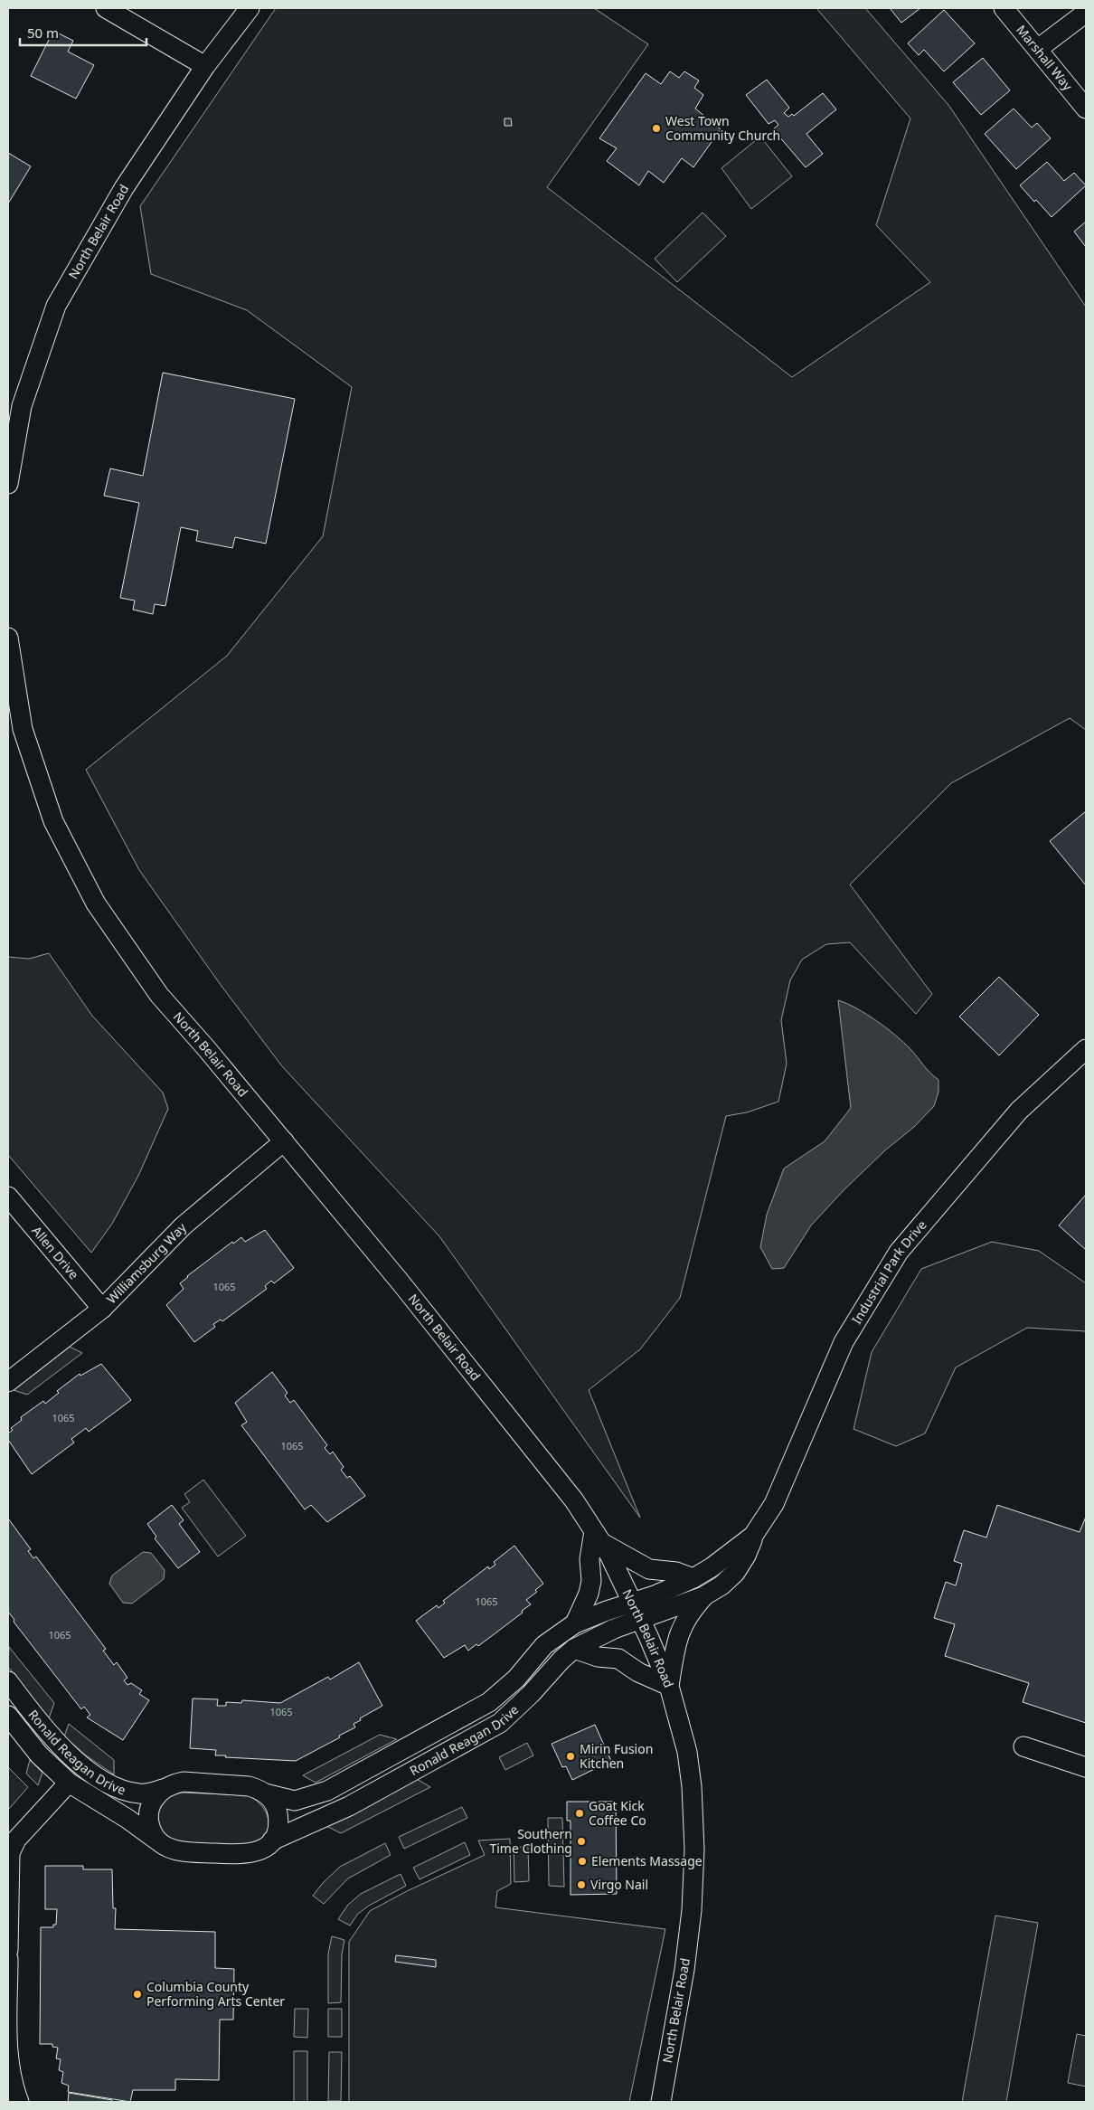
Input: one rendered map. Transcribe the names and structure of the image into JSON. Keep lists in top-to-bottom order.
{
  "streets": {
    "street": [
      "Marshall Way",
      "North Belair Road",
      "Allen Drive",
      "Williamsburg Way",
      "Industrial Park Drive",
      "Ronald Reagan Drive"
    ]
  },
  "crossings": [
    ["North Belair Road", "Williamsburg Way"],
    ["North Belair Road", "Industrial Park Drive"],
    ["North Belair Road", "Ronald Reagan Drive"],
    ["Allen Drive", "Williamsburg Way"],
    ["Industrial Park Drive", "Ronald Reagan Drive"]
  ],
  "places": [
    "West Town Community Church",
    "Mirin Fusion Kitchen",
    "Goat Kick Coffee Co",
    "Southern Time Clothing",
    "Elements Massage",
    "Virgo Nail",
    "Columbia County Performing Arts Center"
  ],
  "house_numbers": [
    "1065",
    "1065",
    "1065",
    "1065",
    "1065",
    "1065"
  ],
  "scale_bar": "50 m"
}
